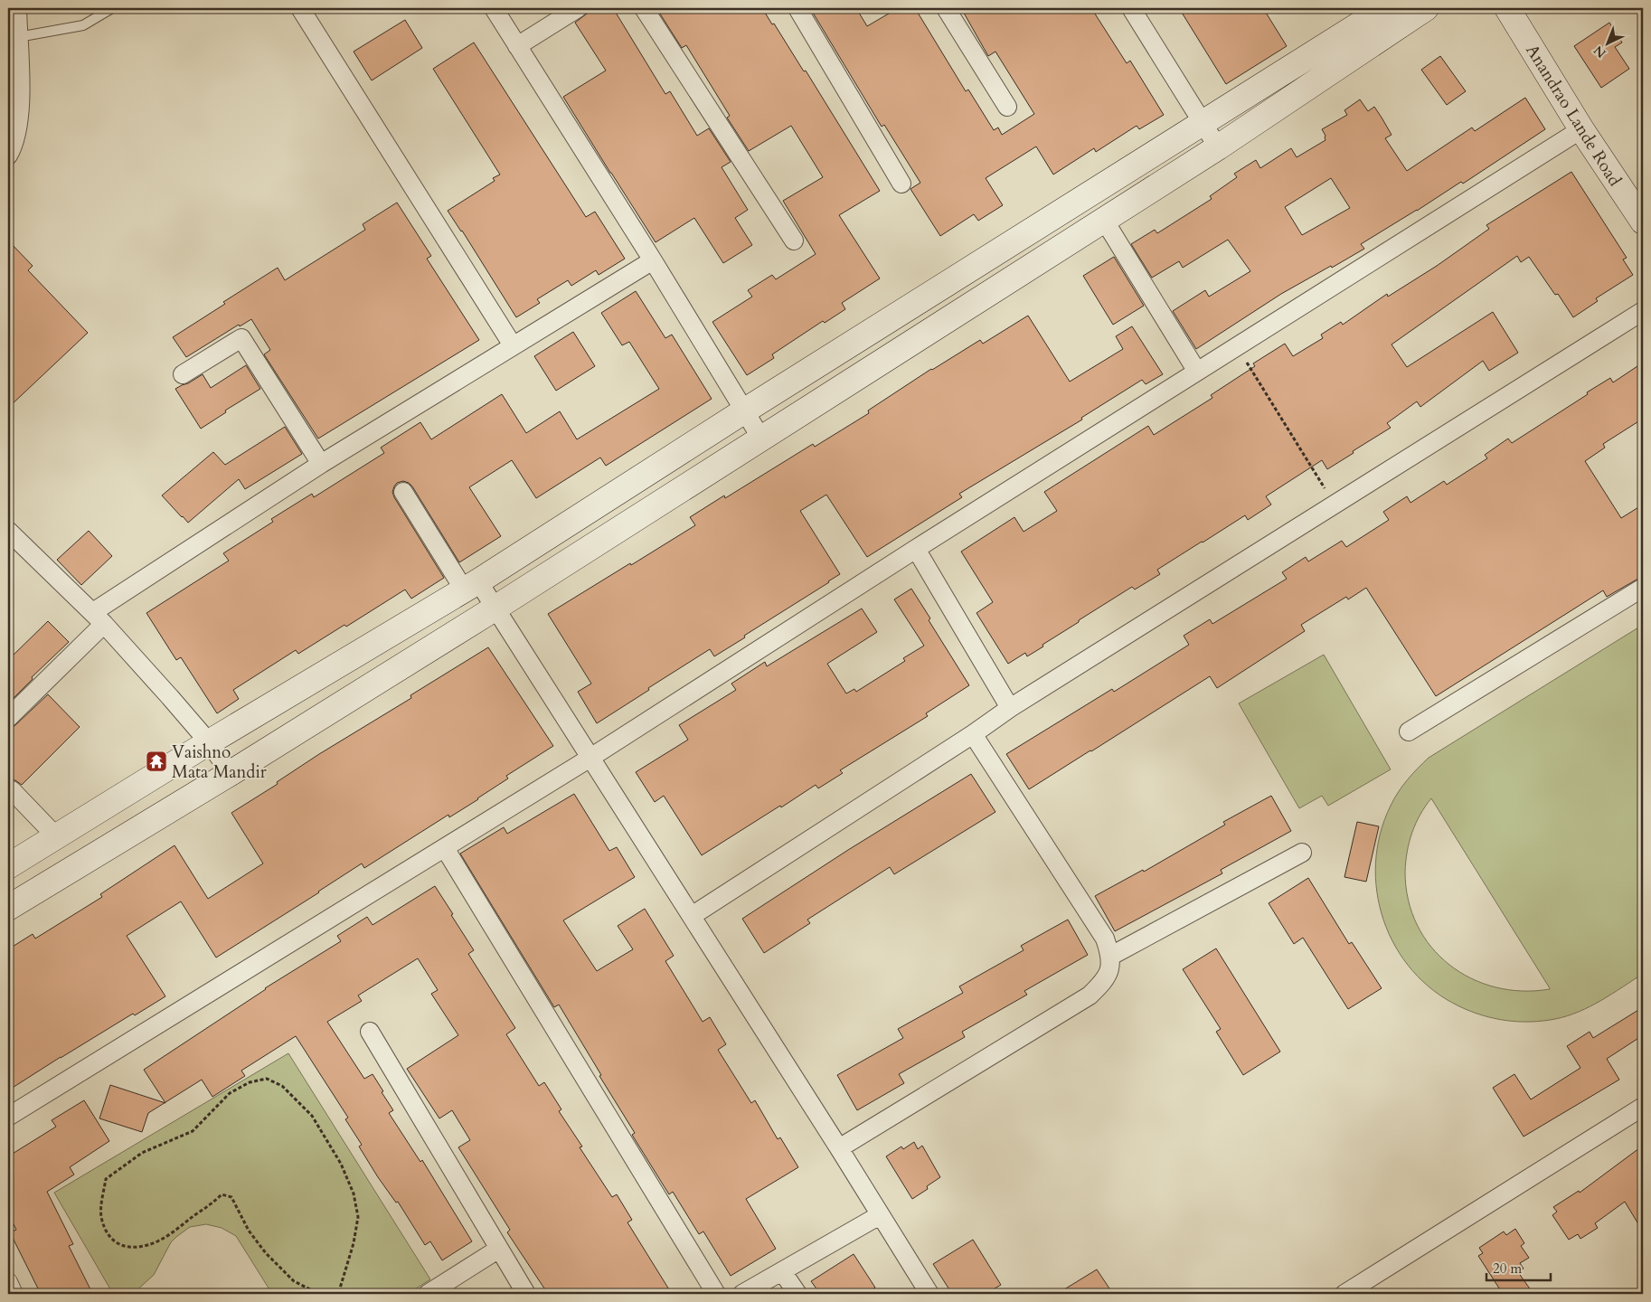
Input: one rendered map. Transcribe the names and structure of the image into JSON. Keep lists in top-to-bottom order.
{
  "streets": {
    "main road": ["Anandrao Lande Road"]
  },
  "places": {
    "temple": ["Vaishno Mata Mandir"]
  },
  "scale_bar": "20 m",
  "north": "bottom left"
}
